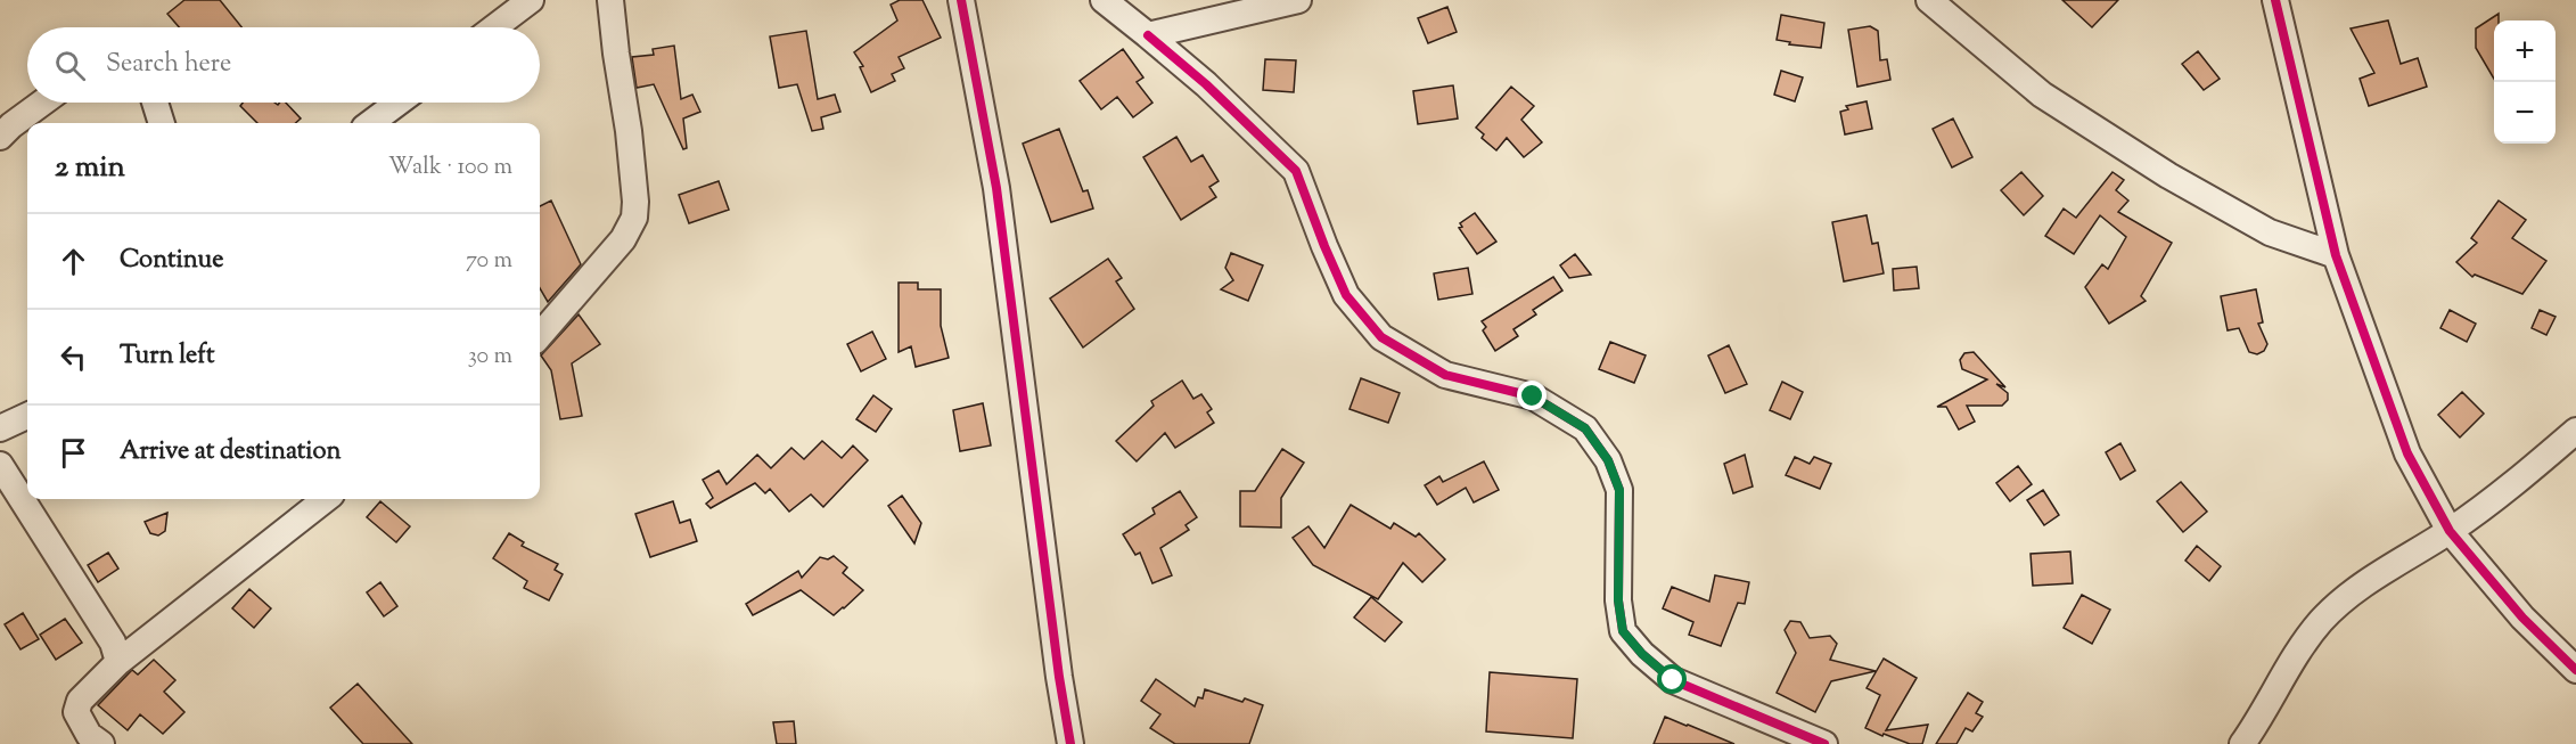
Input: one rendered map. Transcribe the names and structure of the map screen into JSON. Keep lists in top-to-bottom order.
{
  "page": {
    "map_buttons": ["+", "−"],
    "search": "Search here",
    "heading": ["2 min", "Walk · 100 m"],
    "list": [
      ["Continue", "70 m"],
      ["Turn left", "30 m"],
      "Arrive at destination"
    ]
  }
}
